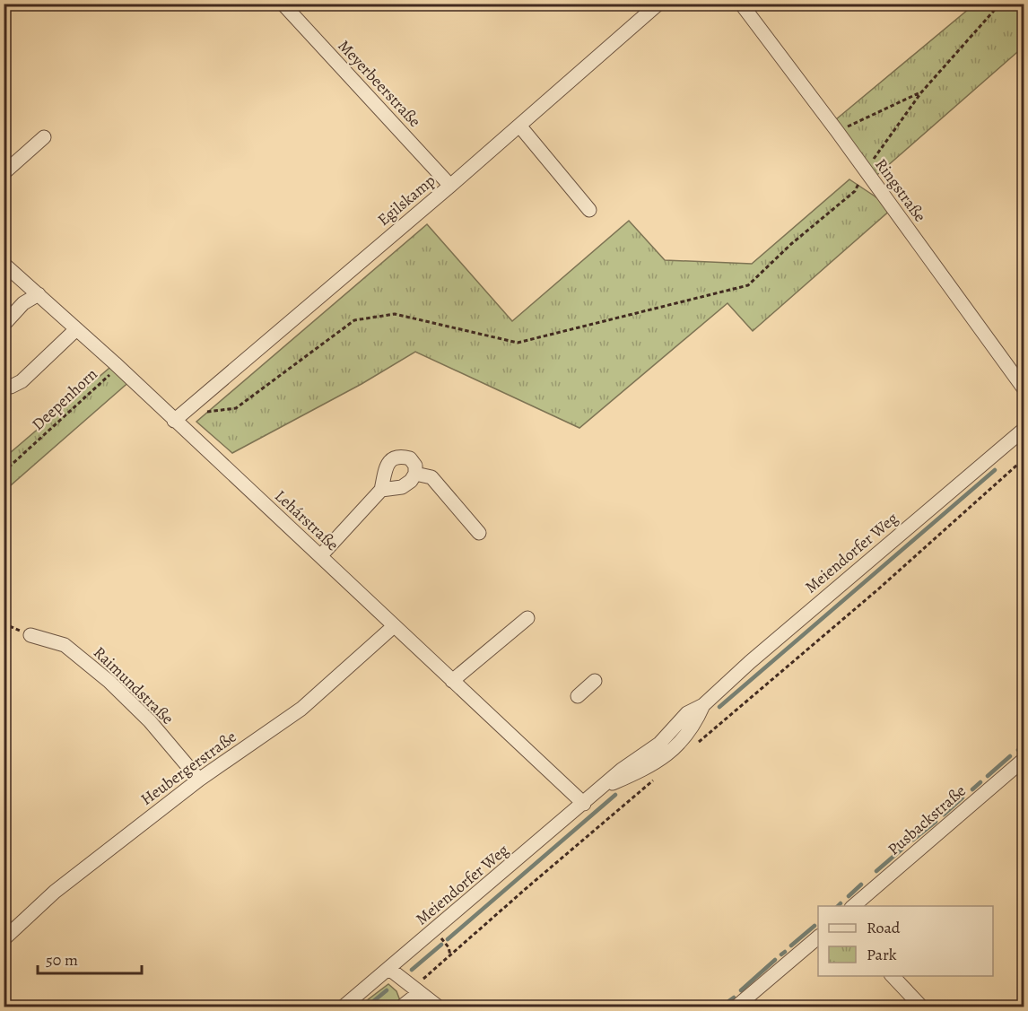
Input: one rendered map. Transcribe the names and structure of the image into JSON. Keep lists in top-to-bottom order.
{
  "streets": {
    "street": [
      "Meyerbeerstraße",
      "Ringstraße",
      "Egilskamp",
      "Lehárstraße",
      "Meiendorfer Weg",
      "Raimundstraße",
      "Heubergerstraße",
      "Pusbackstraße"
    ],
    "path": ["Deepenhorn"]
  },
  "crossings": [
    ["Meyerbeerstraße", "Egilskamp"],
    ["Egilskamp", "Lehárstraße"],
    ["Deepenhorn", "Lehárstraße"],
    ["Lehárstraße", "Meiendorfer Weg"],
    ["Lehárstraße", "Heubergerstraße"],
    ["Raimundstraße", "Heubergerstraße"]
  ],
  "legend": ["Road", "Park"],
  "scale_bar": "50 m"
}
